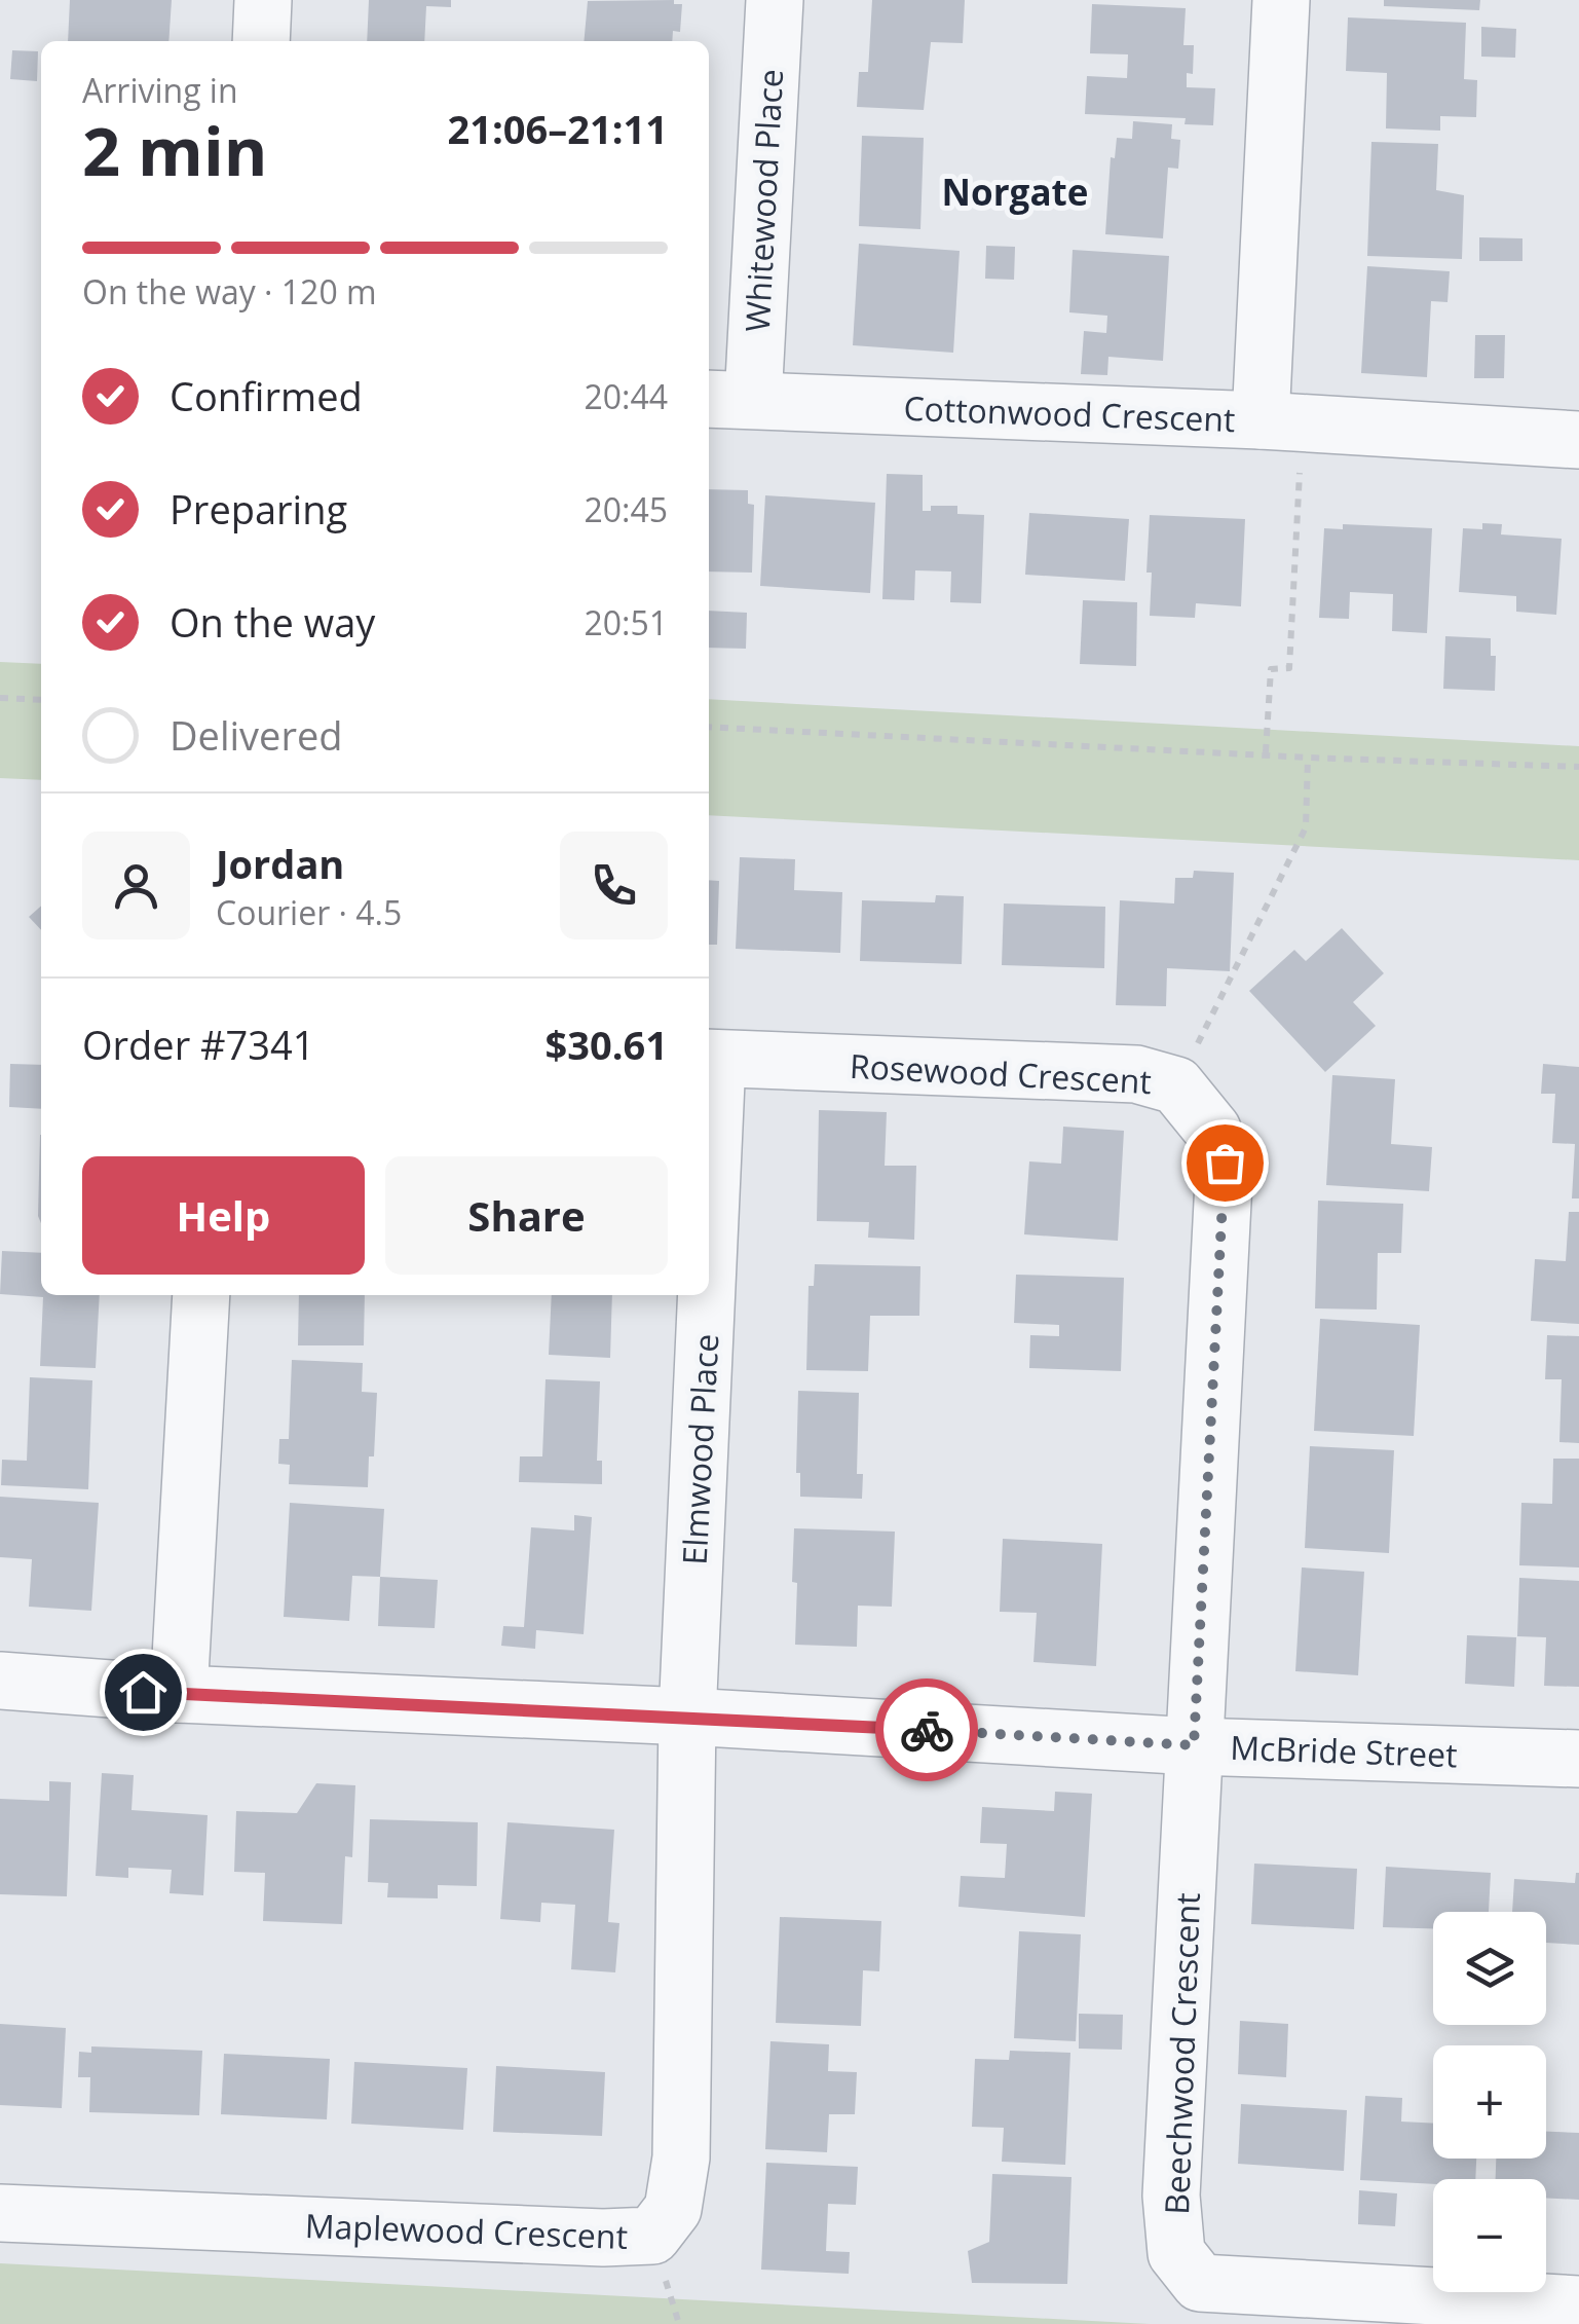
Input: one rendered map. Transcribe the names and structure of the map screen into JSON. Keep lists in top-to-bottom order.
{
  "streets": {
    "street": [
      "Whitewood Place",
      "Cottonwood Crescent",
      "Rosewood Crescent",
      "Elmwood Place",
      "McBride Street",
      "Beechwood Crescent",
      "Maplewood Crescent"
    ]
  },
  "crossings": [
    ["Whitewood Place", "Cottonwood Crescent"],
    ["Rosewood Crescent", "Elmwood Place"],
    ["Rosewood Crescent", "McBride Street"],
    ["Rosewood Crescent", "Beechwood Crescent"],
    ["Elmwood Place", "McBride Street"],
    ["Elmwood Place", "Maplewood Crescent"],
    ["McBride Street", "Beechwood Crescent"],
    ["McBride Street", "Maplewood Crescent"]
  ],
  "districts": ["Norgate"],
  "page": {
    "heading": ["2 min", "Arriving in", "21:06–21:11"],
    "panel": [
      "Jordan",
      "Courier · 4.5",
      "Order #7341",
      "$30.61"
    ],
    "bar": "On the way · 120 m",
    "list": [
      ["Confirmed", "20:44"],
      ["Preparing", "20:45"],
      ["On the way", "20:51"],
      "Delivered"
    ],
    "buttons": ["Help", "Share"],
    "map_buttons": ["+", "−"]
  }
}
